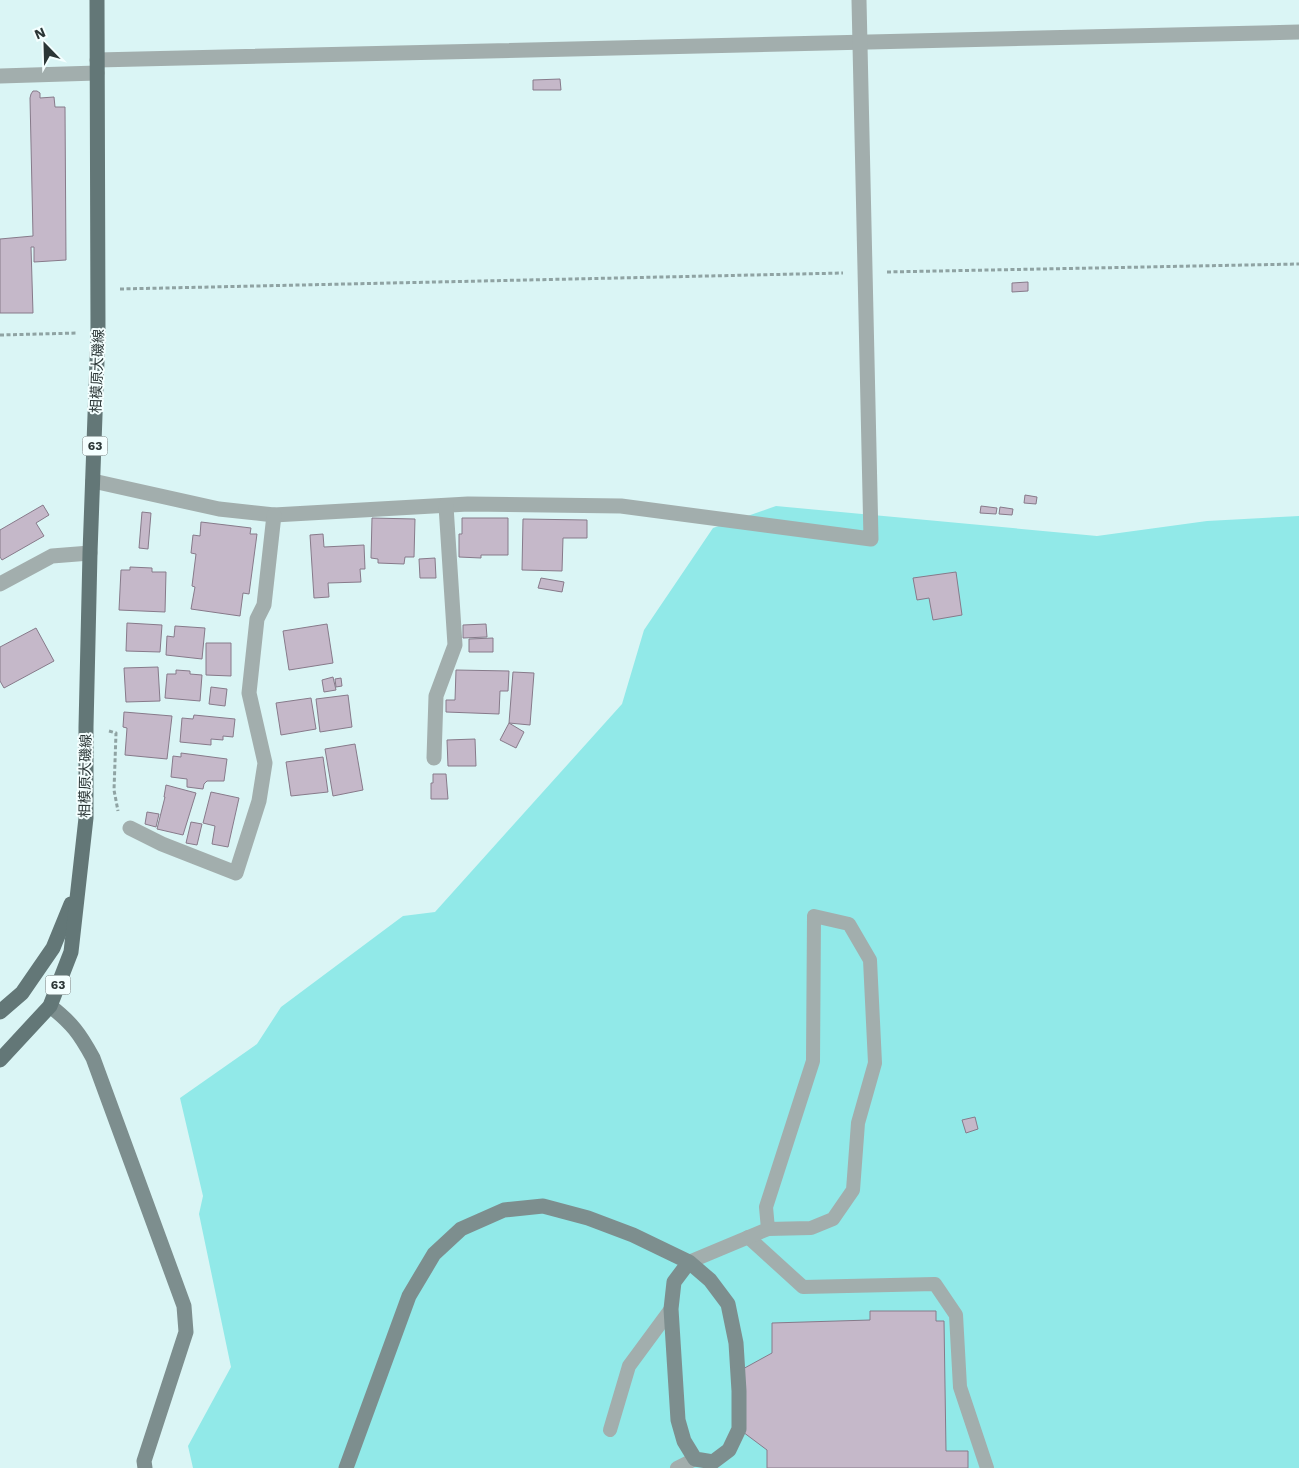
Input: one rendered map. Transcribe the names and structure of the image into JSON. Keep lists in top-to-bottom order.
{
  "streets": {
    "main road": ["相模原大磯線", "63"]
  },
  "north": "top left"
}
